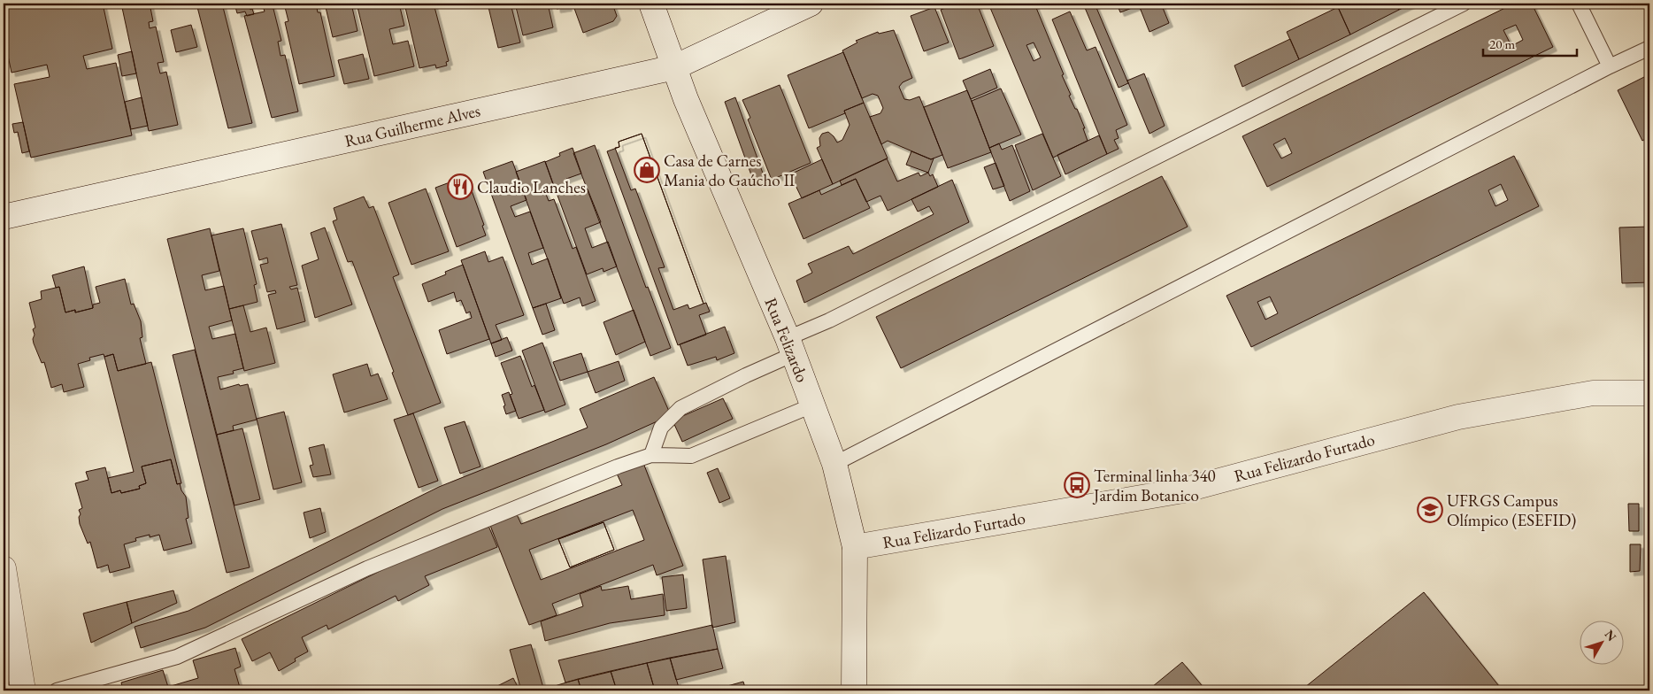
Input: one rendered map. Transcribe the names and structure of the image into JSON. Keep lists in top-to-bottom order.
{
  "streets": {
    "main road": ["Rua Guilherme Alves", "Rua Felizardo", "Rua Felizardo Furtado"]
  },
  "crossings": [
    ["Rua Guilherme Alves", "Rua Felizardo"],
    ["Rua Felizardo", "Rua Felizardo Furtado"]
  ],
  "places": {
    "shop": ["Casa de Carnes Mania do Gaúcho II"],
    "restaurant": ["Claudio Lanches"],
    "bus stop": ["Terminal linha 340 Jardim Botanico"],
    "school or university": ["UFRGS Campus Olímpico (ESEFID)"]
  },
  "scale_bar": "20 m",
  "north": "top right"
}
